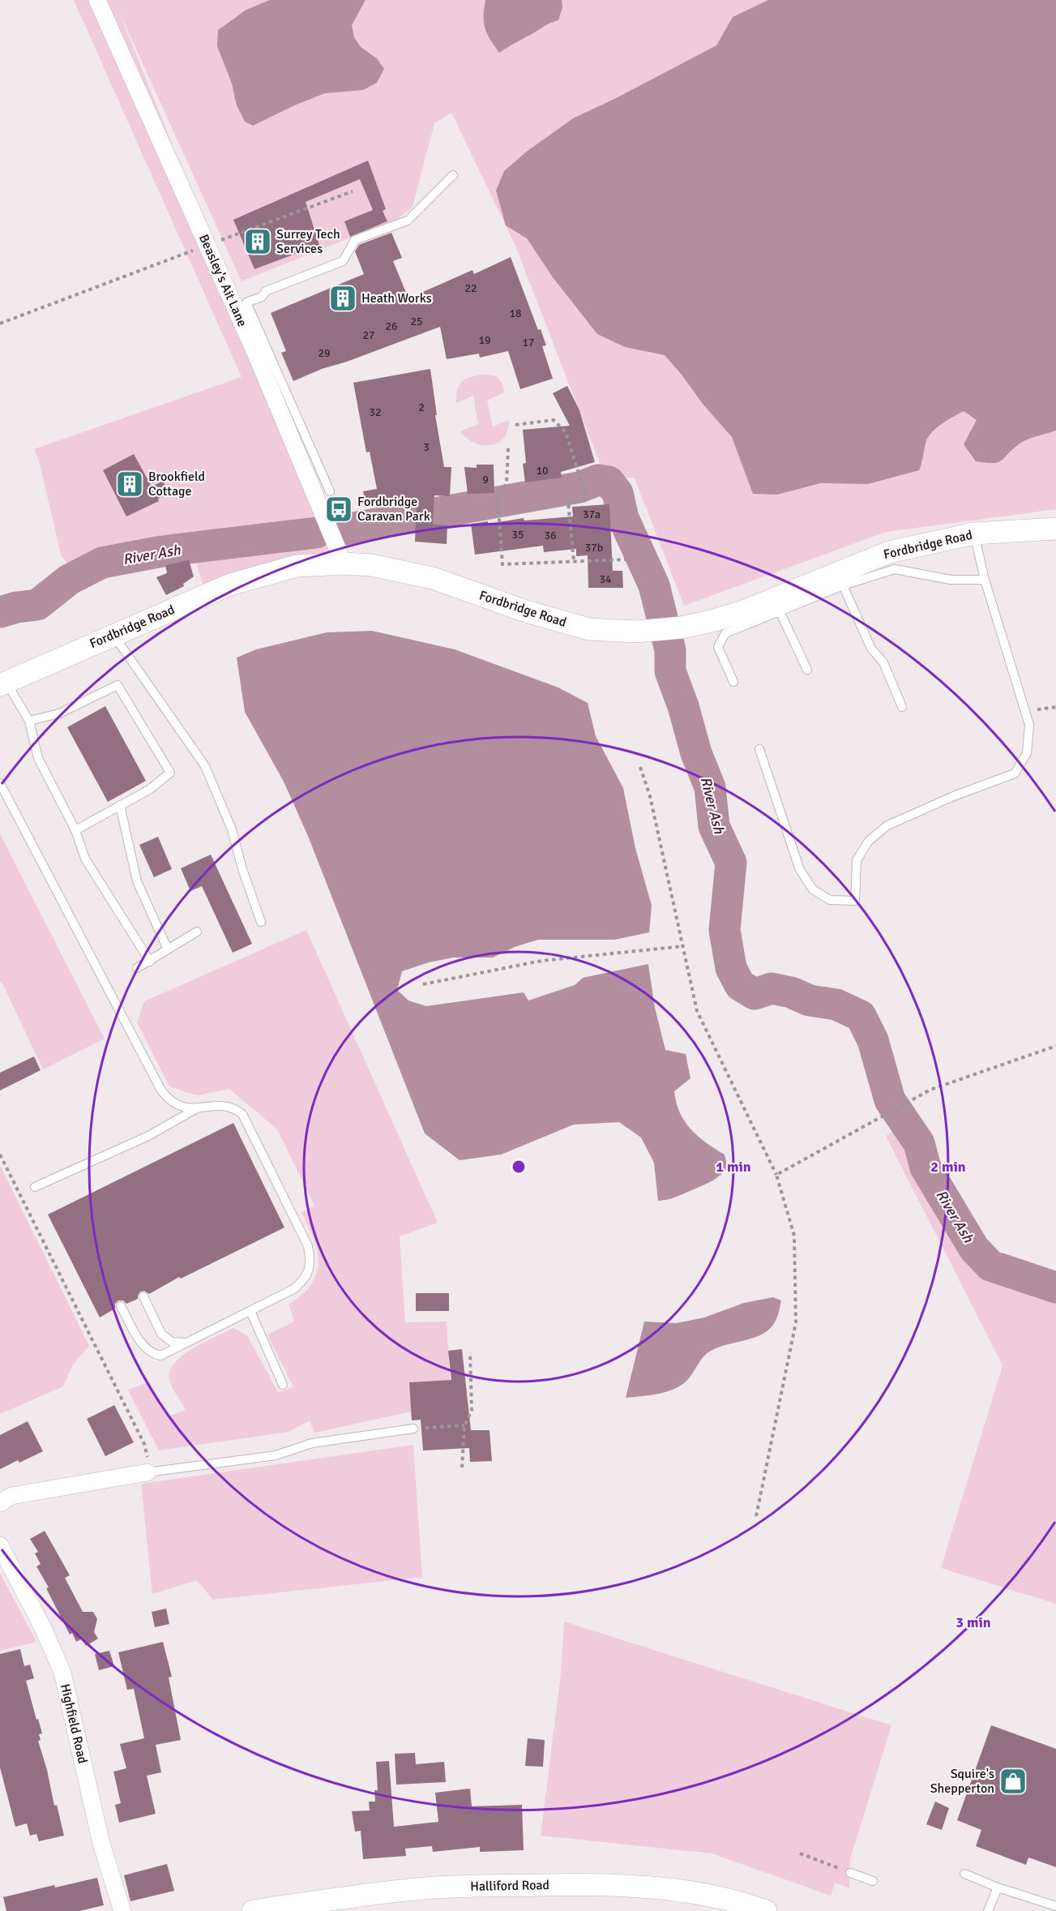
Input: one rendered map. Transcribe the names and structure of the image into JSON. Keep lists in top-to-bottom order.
{
  "streets": {
    "street": [
      "Beasley's Ait Lane",
      "Fordbridge Road",
      "Highfield Road",
      "Halliford Road"
    ]
  },
  "crossings": [
    ["Beasley's Ait Lane", "Fordbridge Road"]
  ],
  "water": ["River Ash"],
  "places": {
    "building": ["Surrey Tech Services", "Heath Works", "Brookfield Cottage"],
    "bus stop": ["Fordbridge Caravan Park"],
    "shop": ["Squire's Shepperton"]
  },
  "house_numbers": [
    "22",
    "18",
    "25",
    "26",
    "27",
    "19",
    "17",
    "29",
    "2",
    "32",
    "3",
    "10",
    "9",
    "37a",
    "35",
    "36",
    "37b",
    "34"
  ],
  "rings": ["1 min", "2 min", "3 min"]
}
